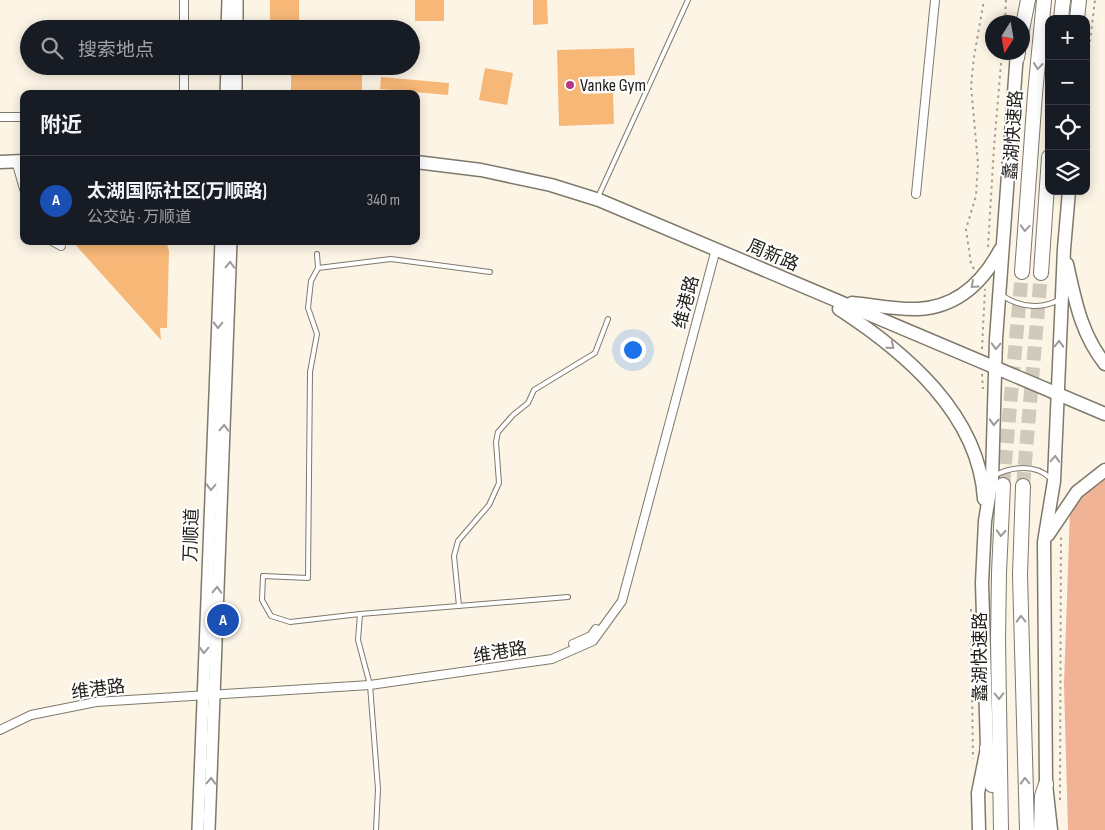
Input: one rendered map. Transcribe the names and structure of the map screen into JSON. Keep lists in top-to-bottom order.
{
  "streets": {
    "highway": ["蠡湖快速路"],
    "main road": ["周新路"],
    "street": ["维港路", "万顺道"]
  },
  "crossings": [
    ["周新路", "维港路"],
    ["维港路", "万顺道"]
  ],
  "places": ["Vanke Gym"],
  "north": "bottom",
  "page": {
    "map_buttons": ["+", "−"],
    "search": "搜索地点",
    "heading": "附近",
    "list": [
      {
        "mark": "A",
        "name": "太湖国际社区(万顺路)",
        "note": "公交站 · 万顺道",
        "value": "340 m"
      }
    ],
    "pins": "A"
  }
}
